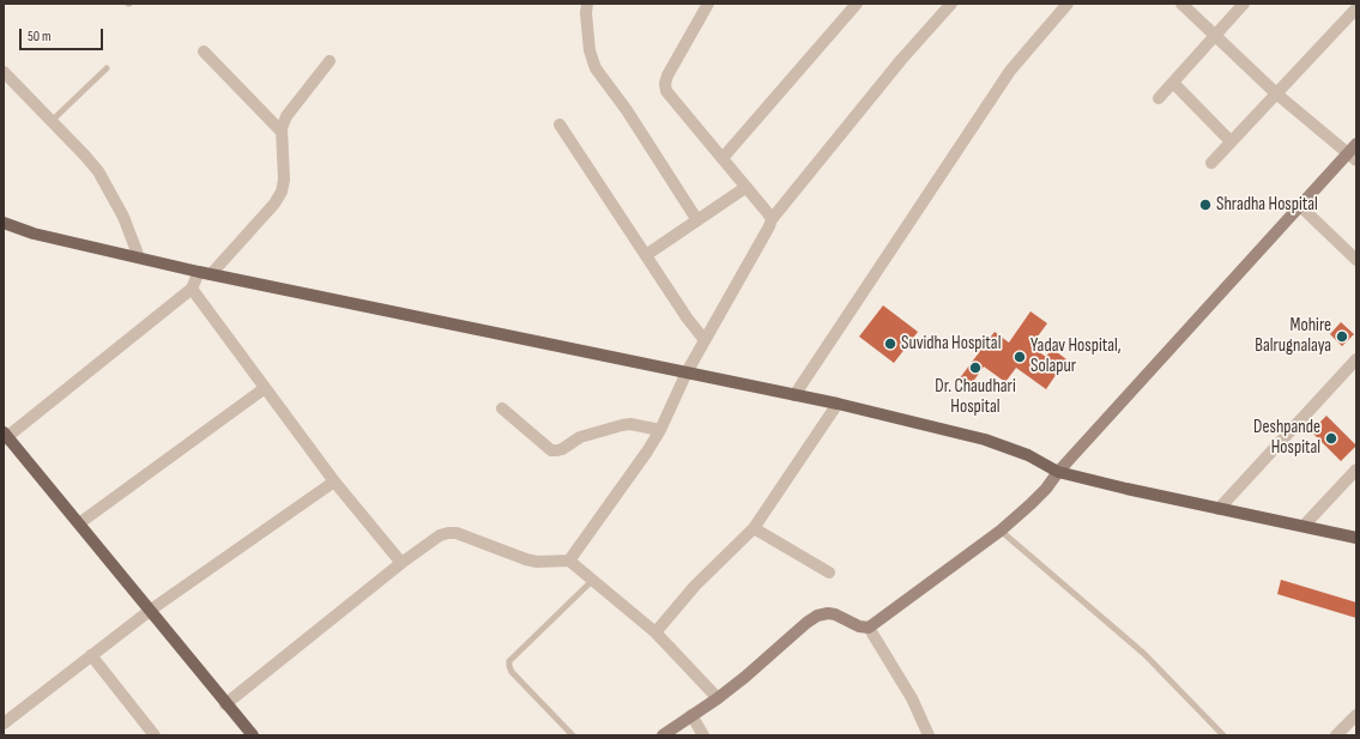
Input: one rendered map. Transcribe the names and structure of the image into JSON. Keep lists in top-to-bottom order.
{
  "places": [
    "Shradha Hospital",
    "Mohire Balrugnalaya",
    "Suvidha Hospital",
    "Yadav Hospital, Solapur",
    "Dr. Chaudhari Hospital",
    "Deshpande Hospital"
  ],
  "scale_bar": "50 m"
}
